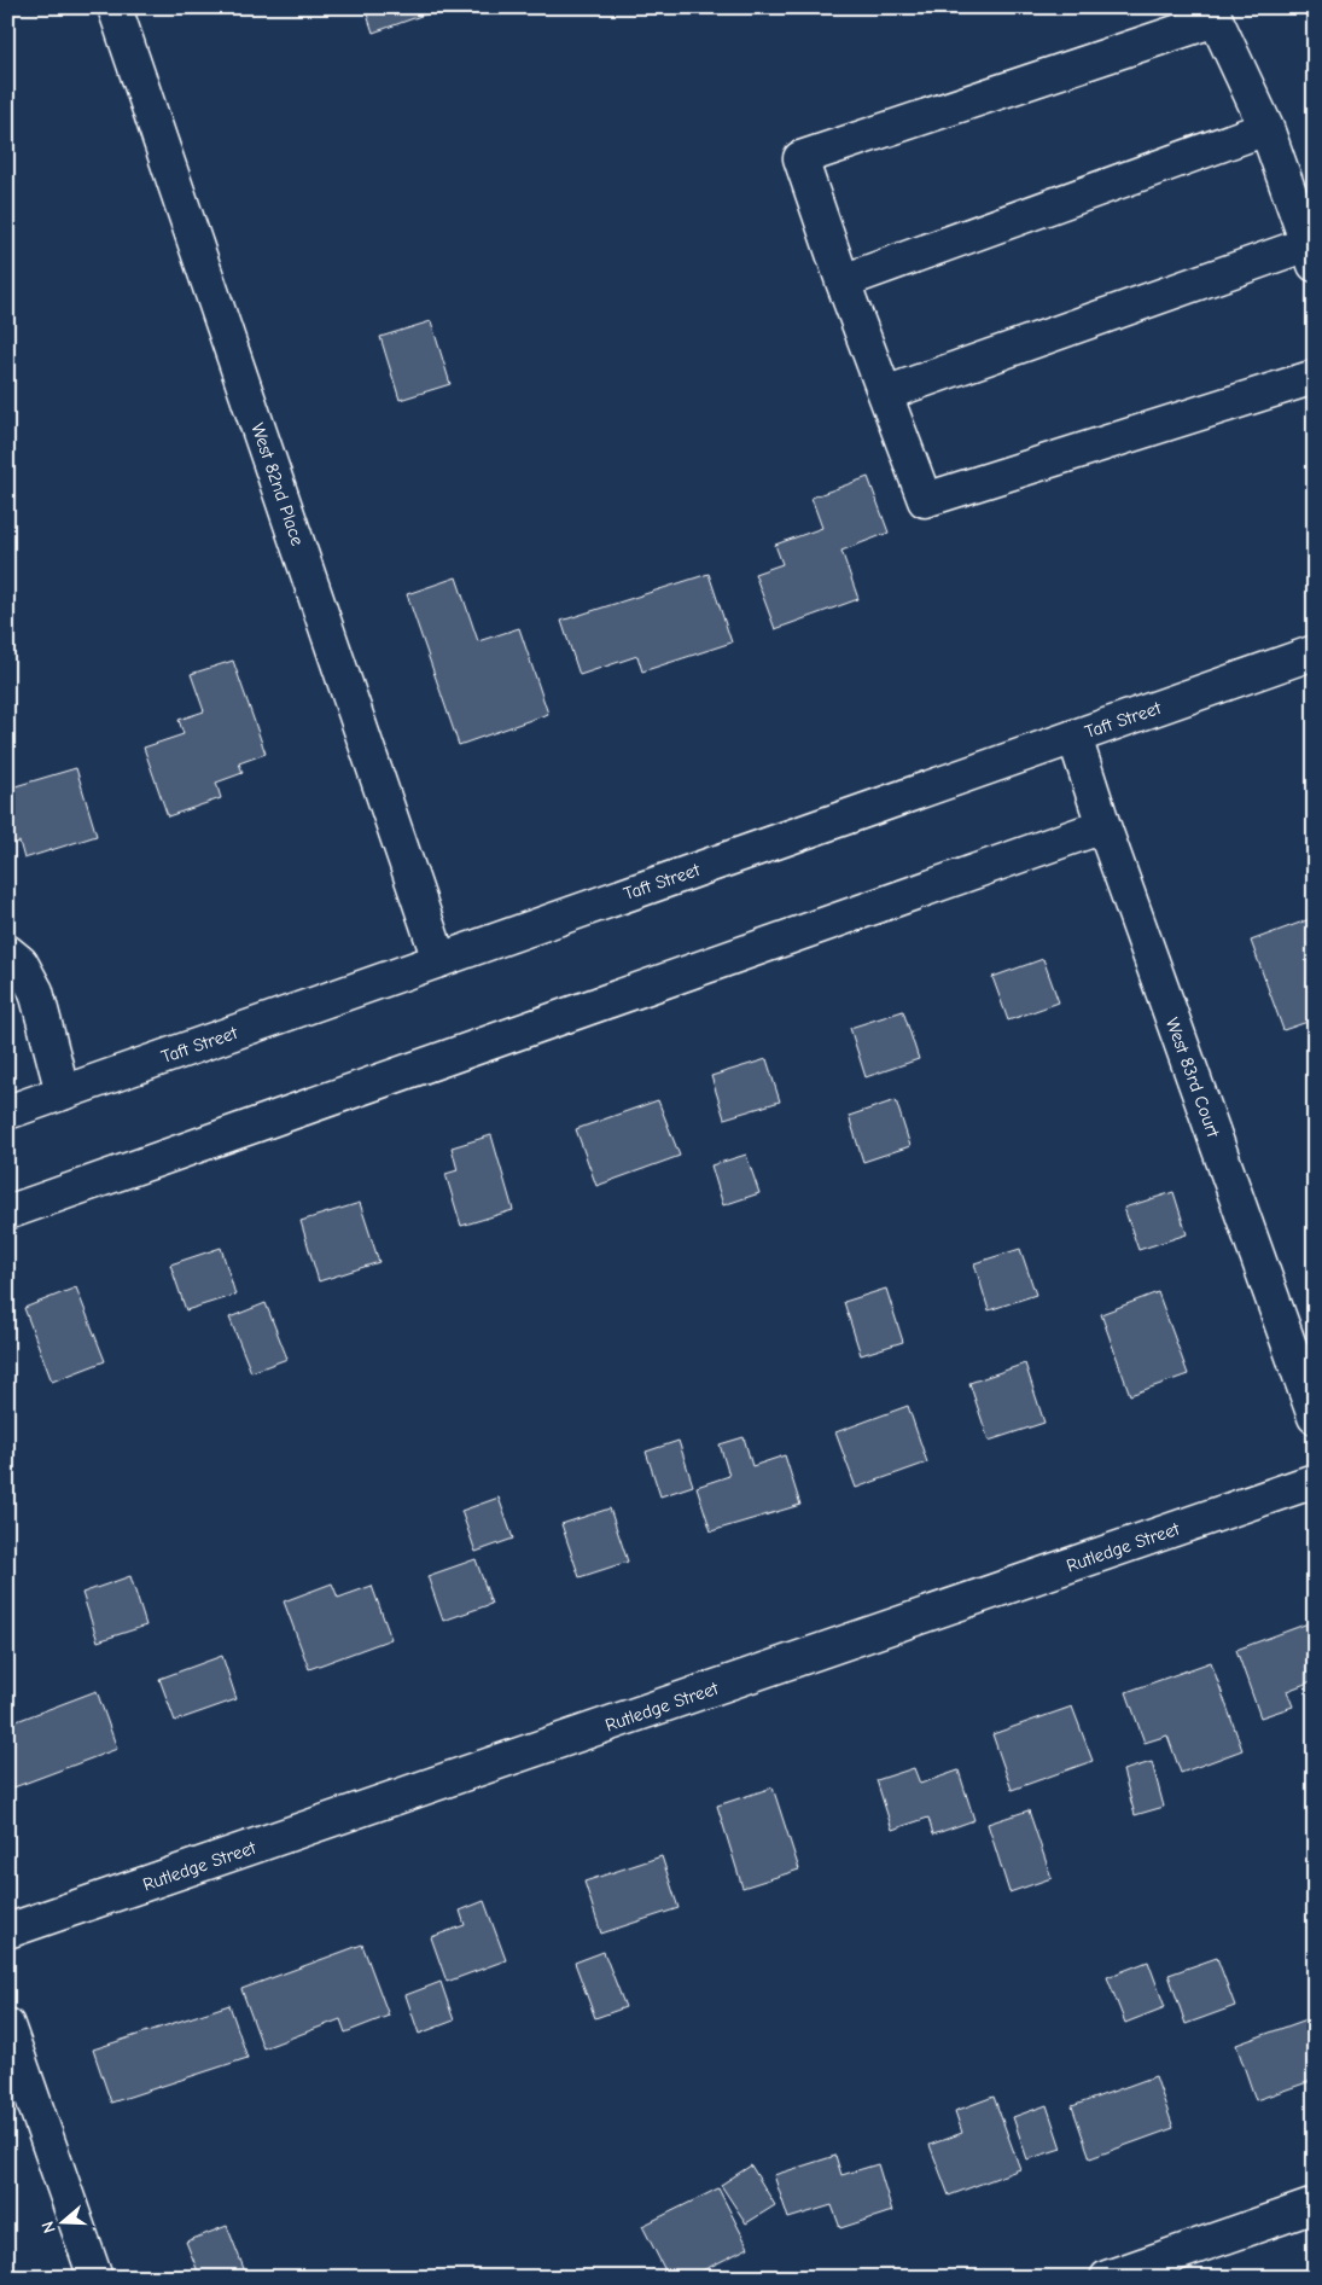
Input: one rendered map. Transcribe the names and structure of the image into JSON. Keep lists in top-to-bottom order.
{
  "streets": {
    "street": [
      "West 82nd Place",
      "Taft Street",
      "West 83rd Court",
      "Rutledge Street"
    ]
  },
  "crossings": [
    ["West 82nd Place", "Taft Street"],
    ["Taft Street", "West 83rd Court"]
  ],
  "north": "left"
}
